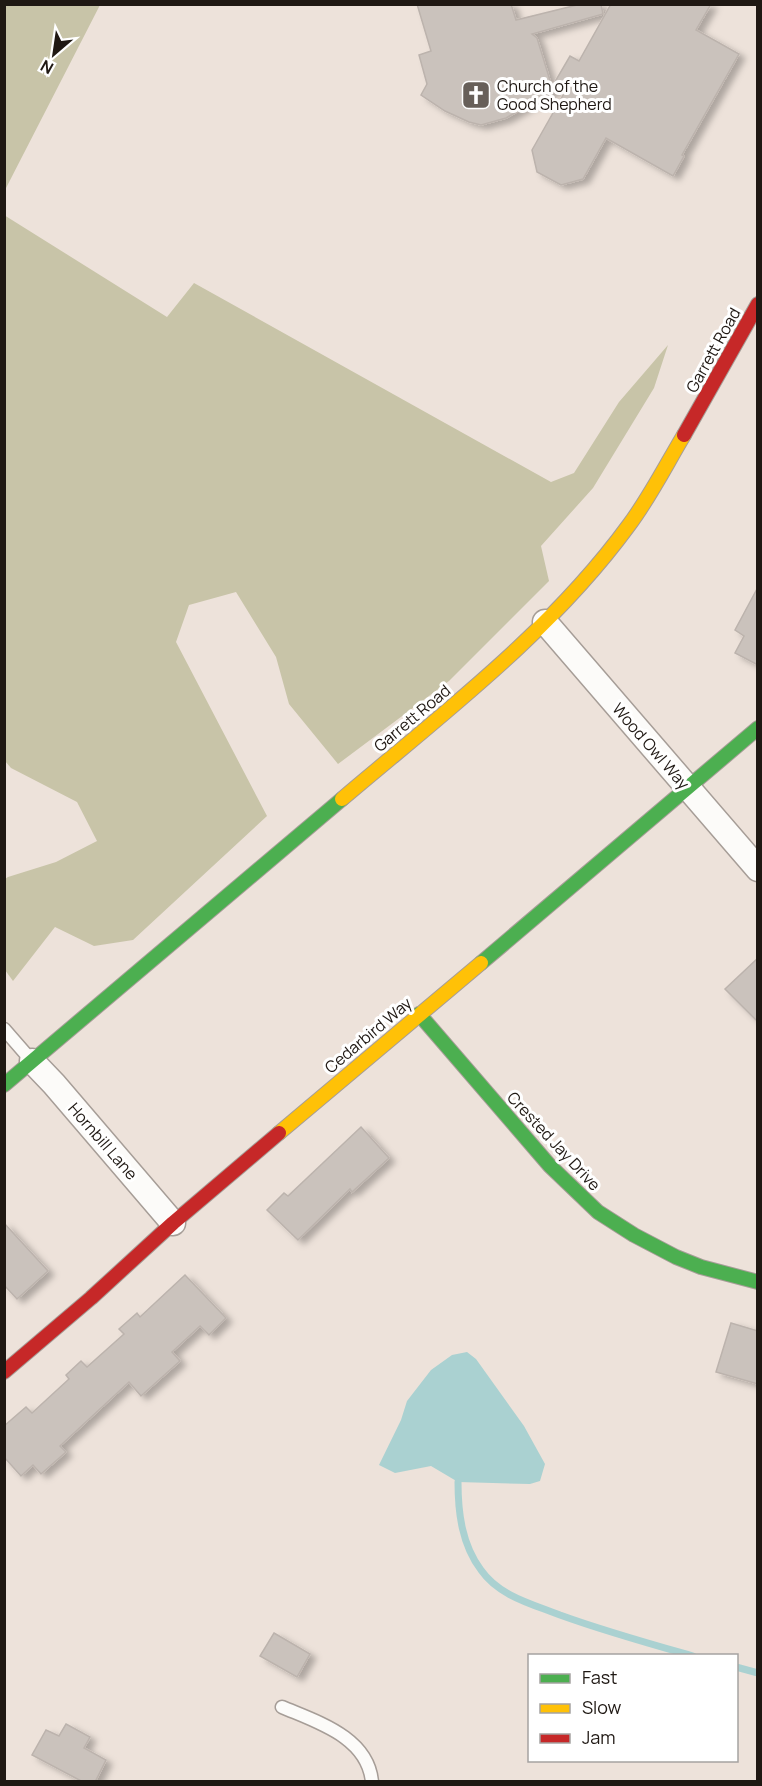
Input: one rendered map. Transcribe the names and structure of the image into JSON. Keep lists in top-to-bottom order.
{
  "streets": {
    "street": [
      "Garrett Road",
      "Wood Owl Way",
      "Cedarbird Way",
      "Hornbill Lane",
      "Crested Jay Drive"
    ]
  },
  "crossings": [
    ["Garrett Road", "Wood Owl Way"],
    ["Garrett Road", "Hornbill Lane"],
    ["Wood Owl Way", "Cedarbird Way"],
    ["Cedarbird Way", "Hornbill Lane"],
    ["Cedarbird Way", "Crested Jay Drive"]
  ],
  "places": {
    "church": ["Church of the Good Shepherd"]
  },
  "legend": ["Fast", "Slow", "Jam"],
  "north": "bottom left"
}
